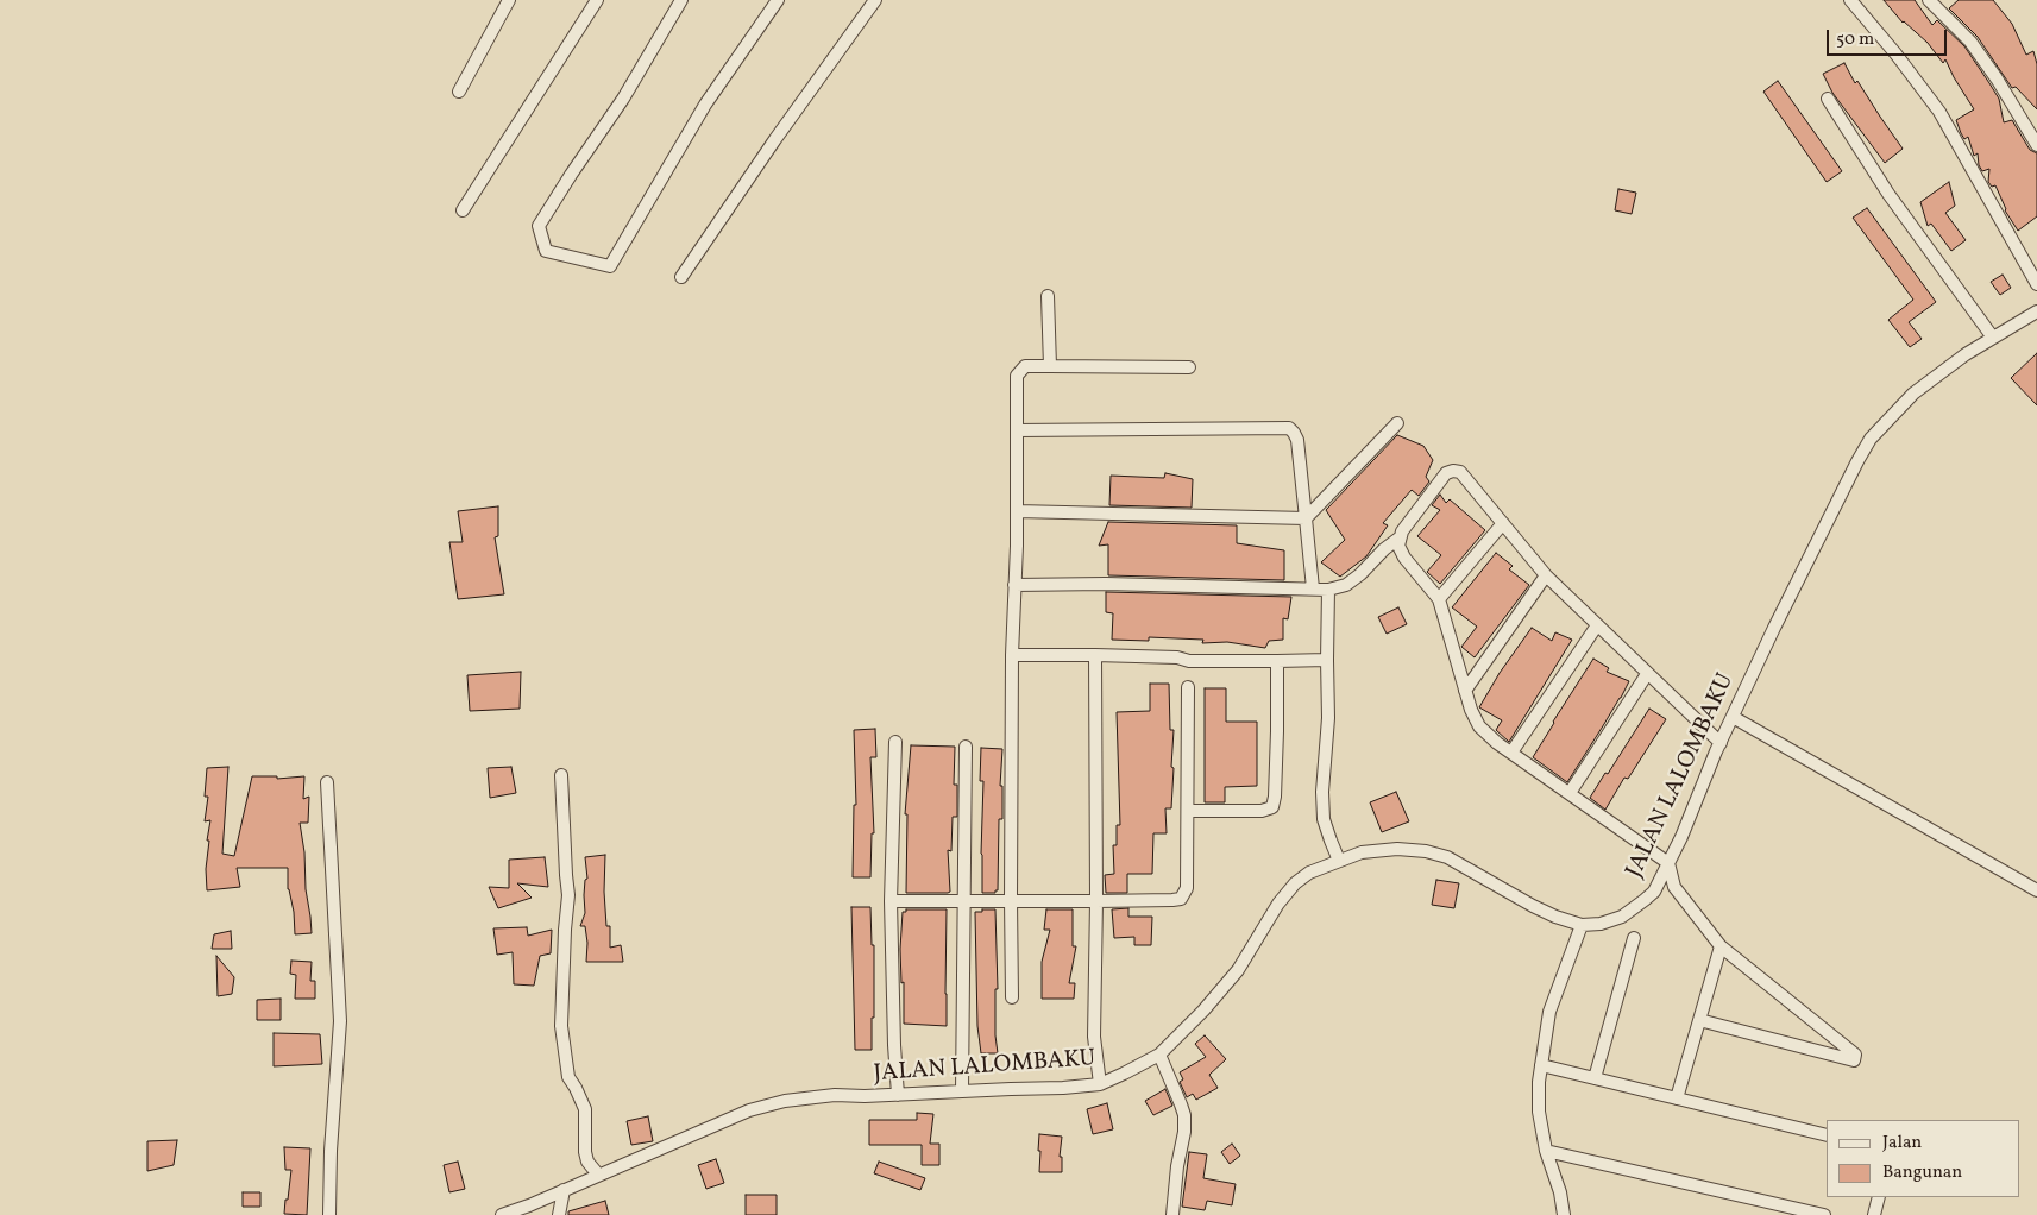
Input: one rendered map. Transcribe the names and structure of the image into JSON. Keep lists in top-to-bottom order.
{
  "streets": {
    "street": ["JALAN LALOMBAKU"]
  },
  "legend": ["Jalan", "Bangunan"],
  "scale_bar": "50 m"
}
